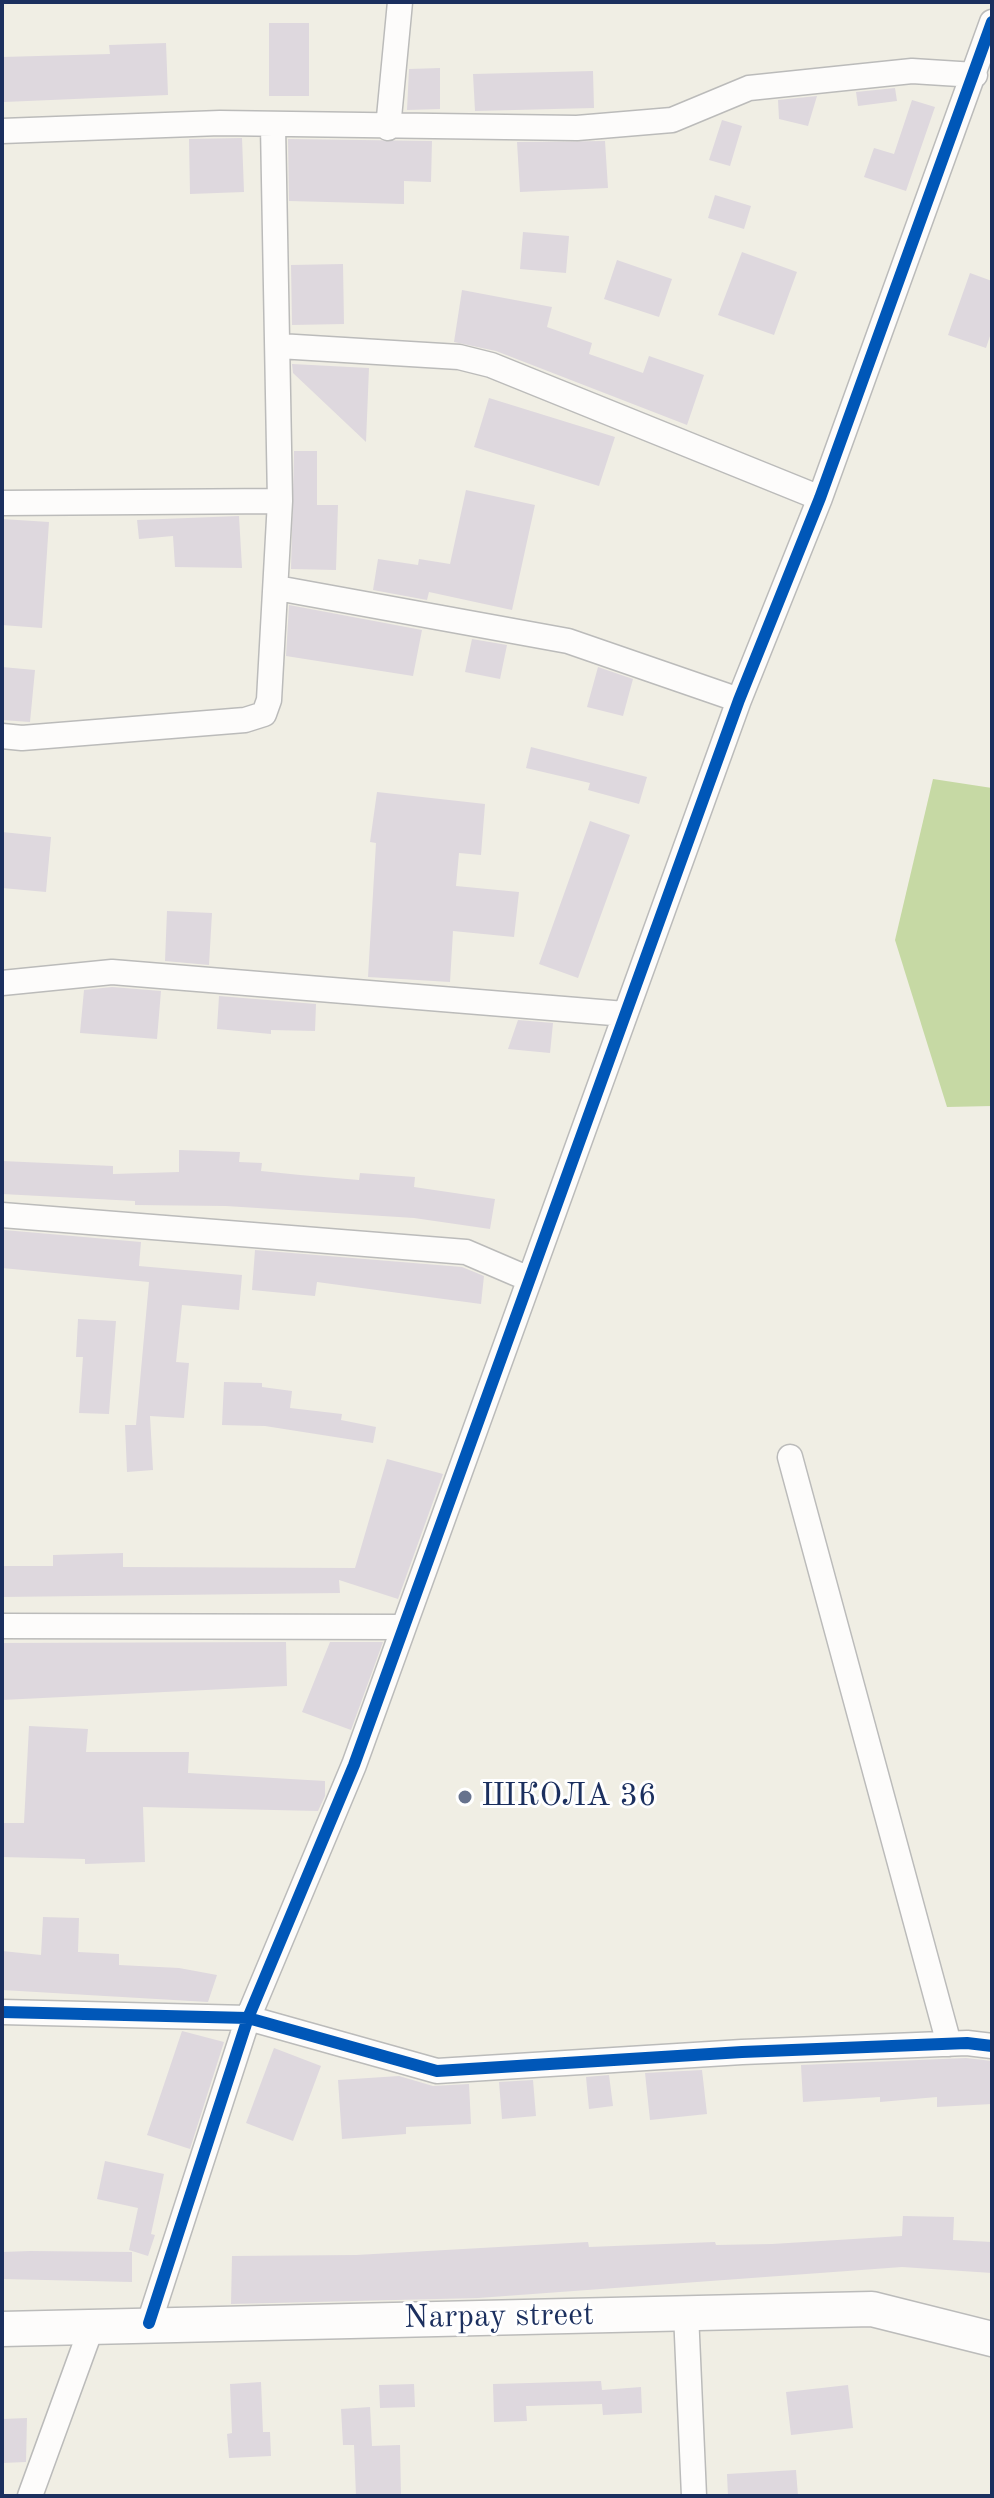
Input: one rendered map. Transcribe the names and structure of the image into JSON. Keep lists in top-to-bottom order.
{
  "streets": {
    "main road": ["Narpay street"]
  },
  "places": ["ШКОЛА 36"]
}
